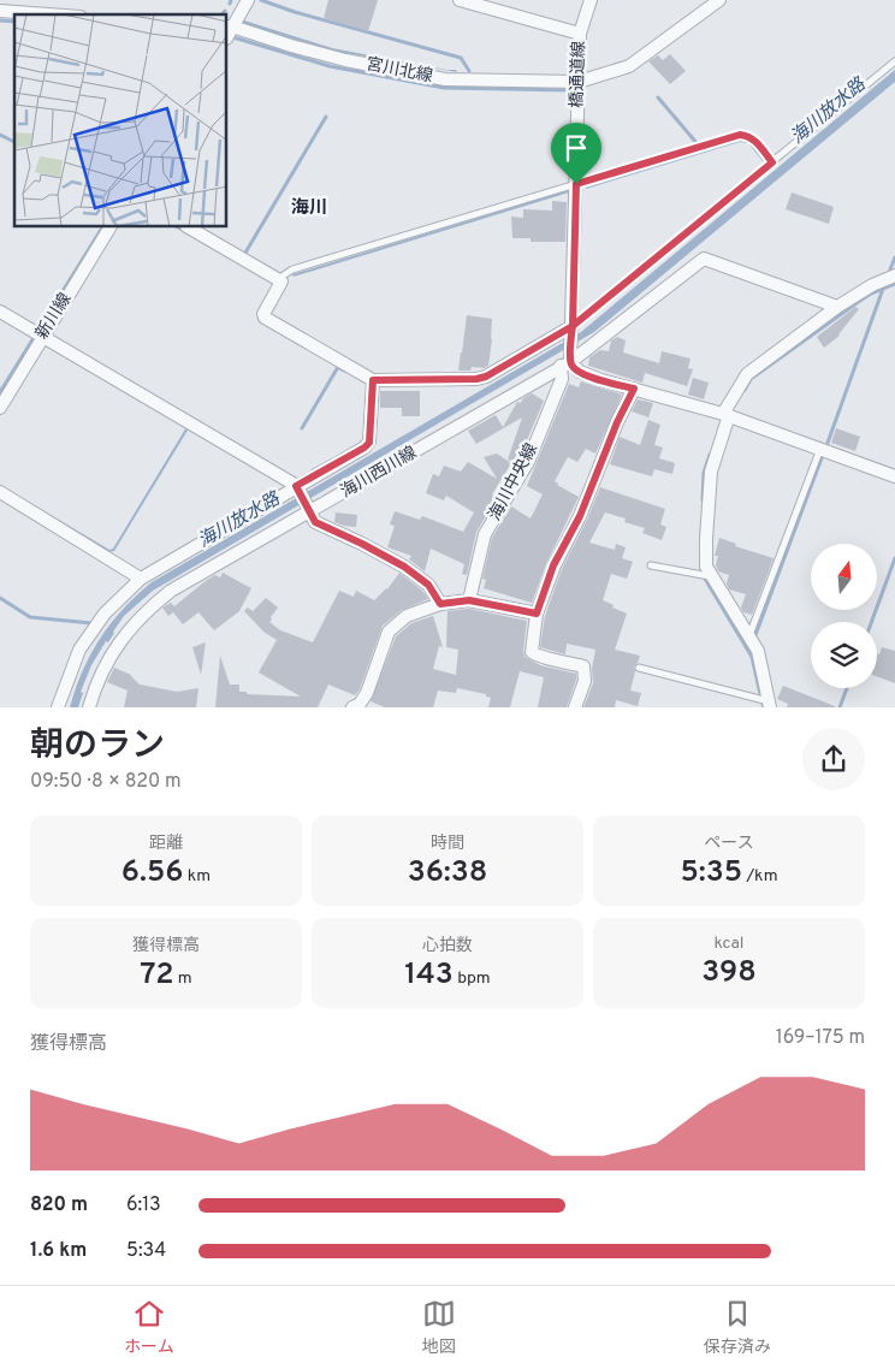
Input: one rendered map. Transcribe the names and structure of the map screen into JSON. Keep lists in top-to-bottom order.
{
  "streets": {
    "street": [
      "宮川北線",
      "橋通道線",
      "新川線",
      "海川西川線",
      "海川中央線"
    ]
  },
  "crossings": [
    ["宮川北線", "橋通道線"],
    ["橋通道線", "海川中央線"],
    ["海川西川線", "海川中央線"]
  ],
  "districts": ["海川"],
  "water": ["海川放水路"],
  "north": "top",
  "page": {
    "heading": ["朝のラン", "09:50 · 8 × 820 m"],
    "stats": [
      ["距離", "6.56 km"],
      ["時間", "36:38"],
      ["ペース", "5:35 /km"],
      ["獲得標高", "72 m"],
      ["心拍数", "143 bpm"],
      ["kcal", "398"]
    ],
    "chart": ["獲得標高", "169–175 m"],
    "list": [
      {
        "name": "820 m",
        "note": "6:13"
      },
      {
        "name": "1.6 km",
        "note": "5:34"
      }
    ],
    "tabs": ["ホーム", "地図", "保存済み"]
  }
}
